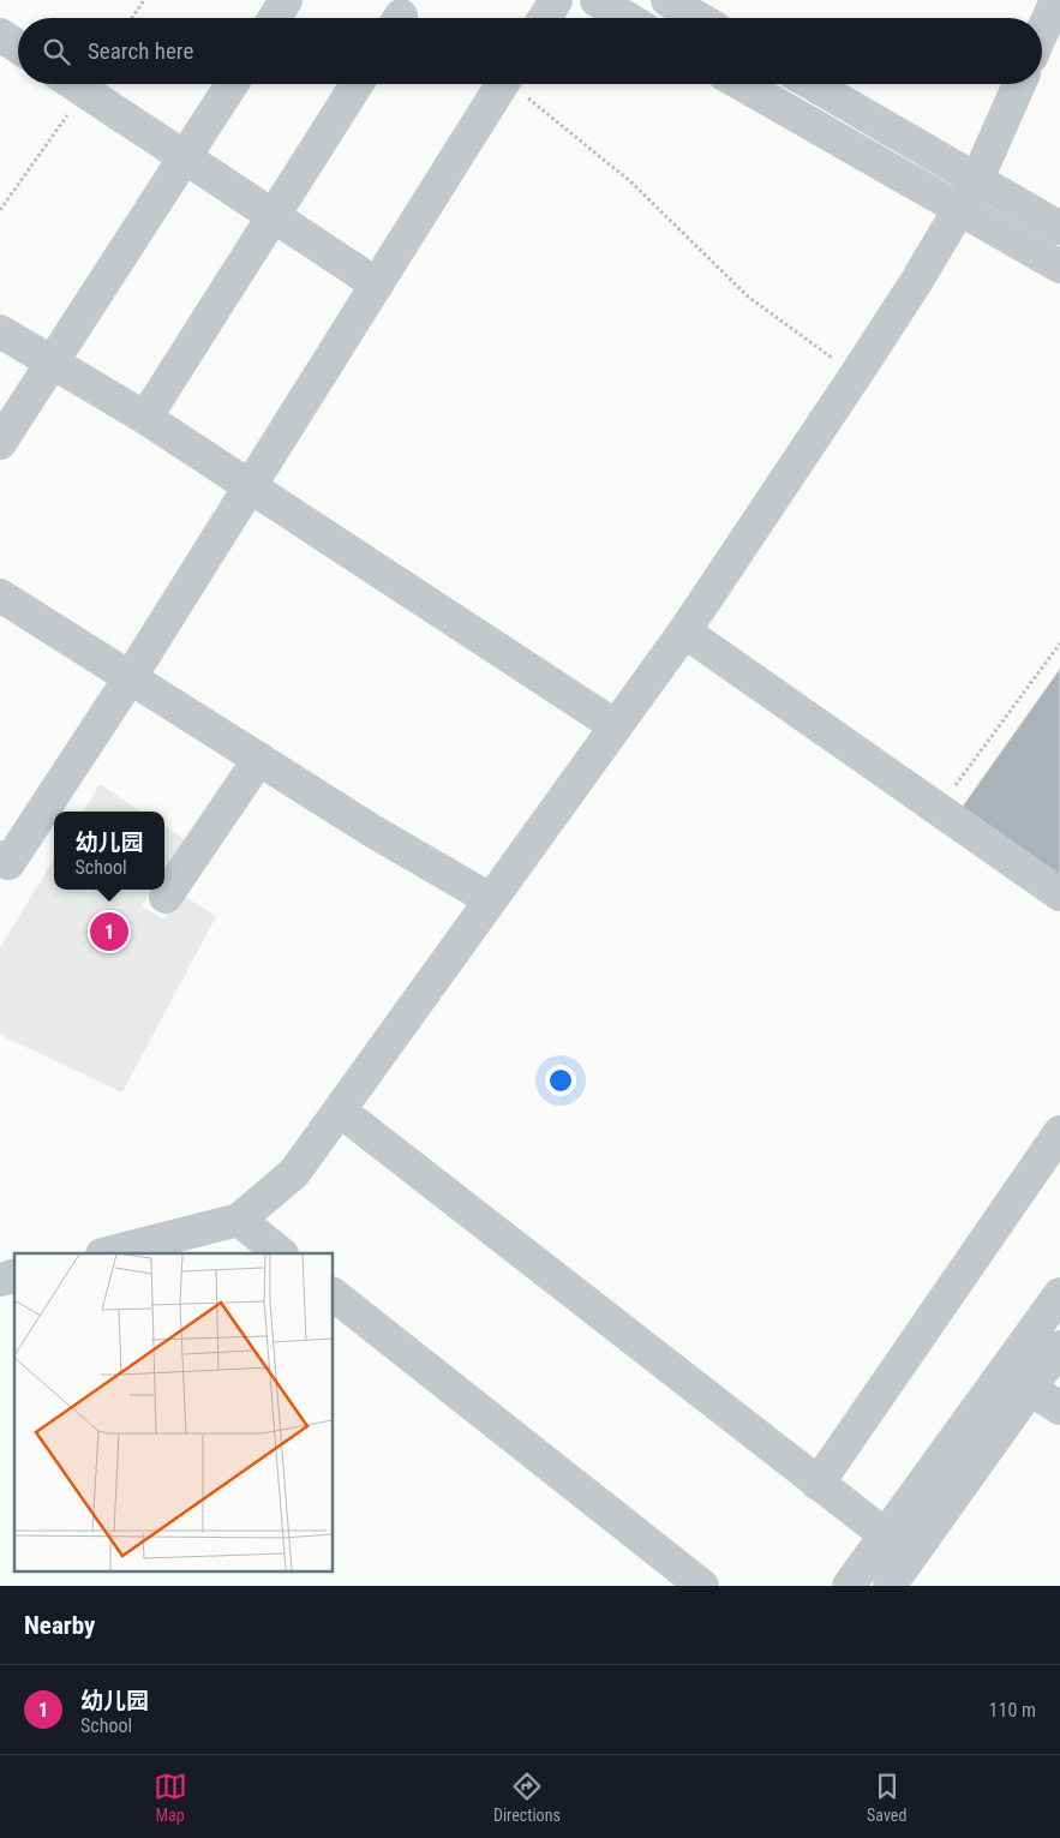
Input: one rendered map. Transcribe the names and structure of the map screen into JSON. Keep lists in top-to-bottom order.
{
  "page": {
    "search": "Search here",
    "popup": ["幼儿园", "School"],
    "pins": "1",
    "heading": "Nearby",
    "list": [
      {
        "mark": "1",
        "name": "幼儿园",
        "note": "School",
        "value": "110 m"
      }
    ],
    "nav": ["Map", "Directions", "Saved"]
  }
}
